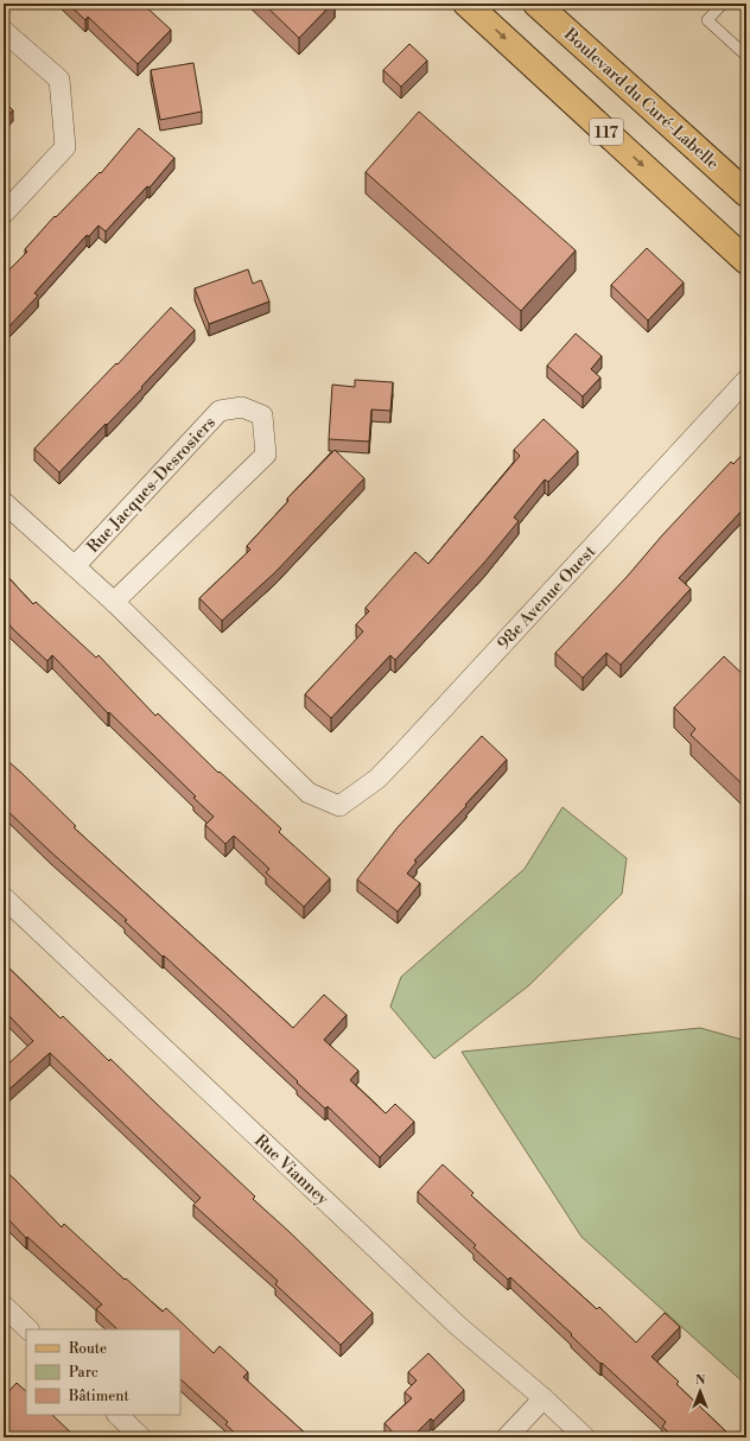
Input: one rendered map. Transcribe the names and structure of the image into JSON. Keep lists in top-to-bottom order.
{
  "streets": {
    "main road": ["Boulevard du Curé-Labelle", "117"],
    "street": ["Rue Jacques-Desrosiers", "98e Avenue Ouest", "Rue Vianney"]
  },
  "crossings": [
    ["Rue Jacques-Desrosiers", "98e Avenue Ouest"]
  ],
  "legend": ["Route", "Parc", "Bâtiment"],
  "north": "top"
}
